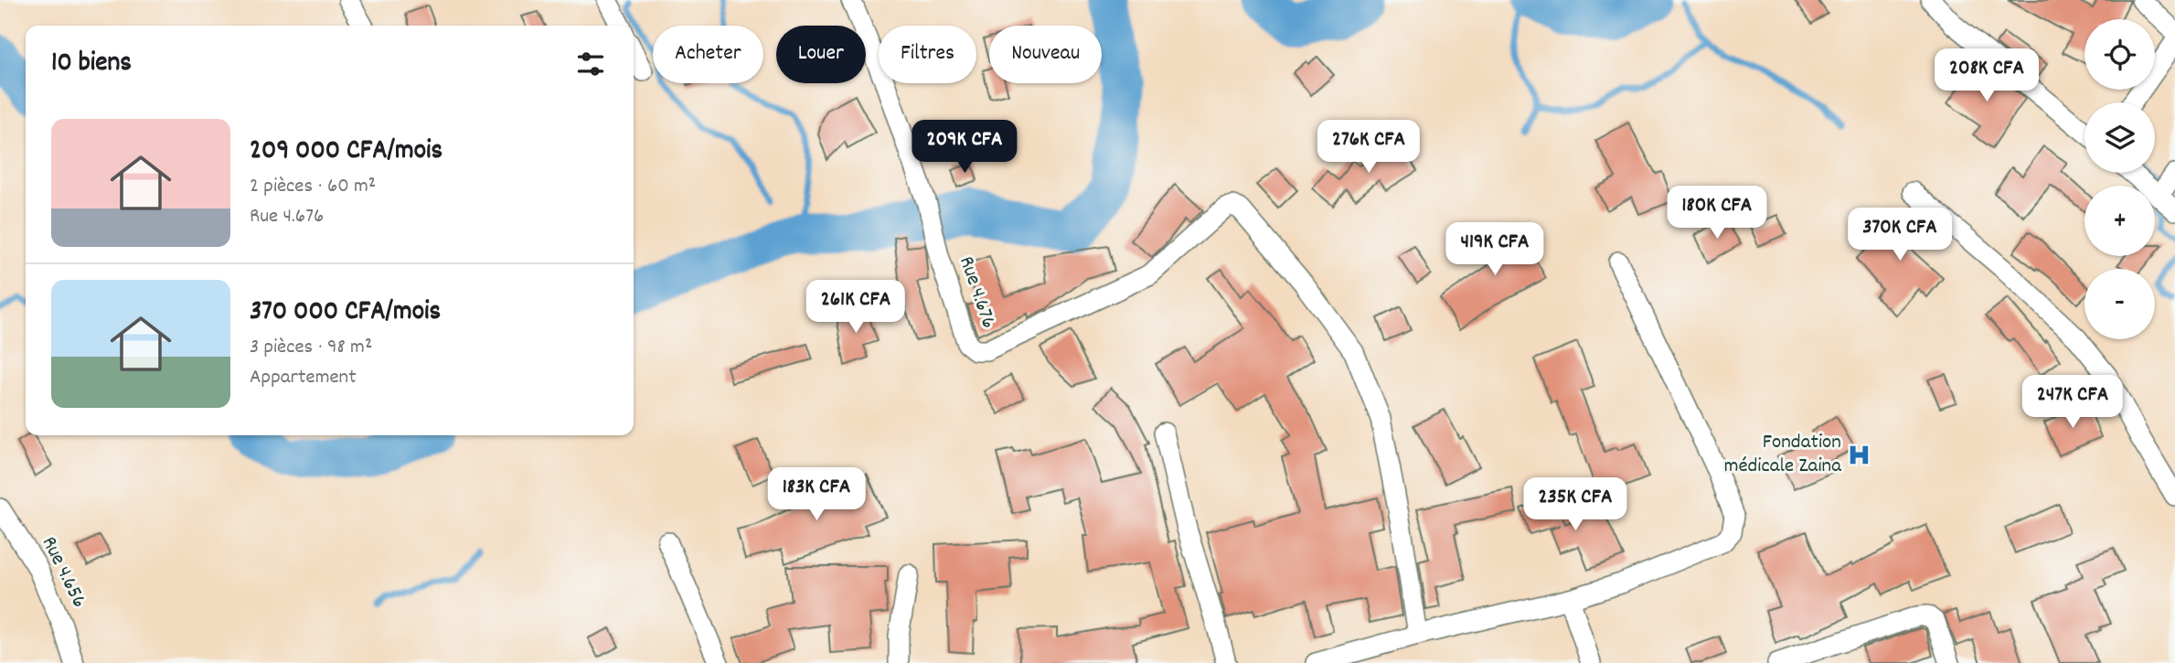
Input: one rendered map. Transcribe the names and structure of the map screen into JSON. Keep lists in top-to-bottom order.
{
  "streets": {
    "street": ["Rue 4.676", "Rue 4.656"]
  },
  "places": {
    "hospital": ["Fondation médicale Zaina"]
  },
  "page": {
    "map_buttons": ["+", "−"],
    "chip": [
      "Acheter",
      "Louer",
      "Filtres",
      "Nouveau"
    ],
    "heading": "10 biens",
    "price": [
      "208K CFA",
      "209K CFA",
      "276K CFA",
      "180K CFA",
      "370K CFA",
      "419K CFA",
      "261K CFA",
      "247K CFA",
      "183K CFA",
      "235K CFA"
    ],
    "list": [
      {
        "name": "209 000 CFA/mois",
        "note": "2 pièces · 60 m² · Rue 4.676"
      },
      {
        "name": "370 000 CFA/mois",
        "note": "3 pièces · 98 m² · Appartement"
      }
    ]
  }
}
